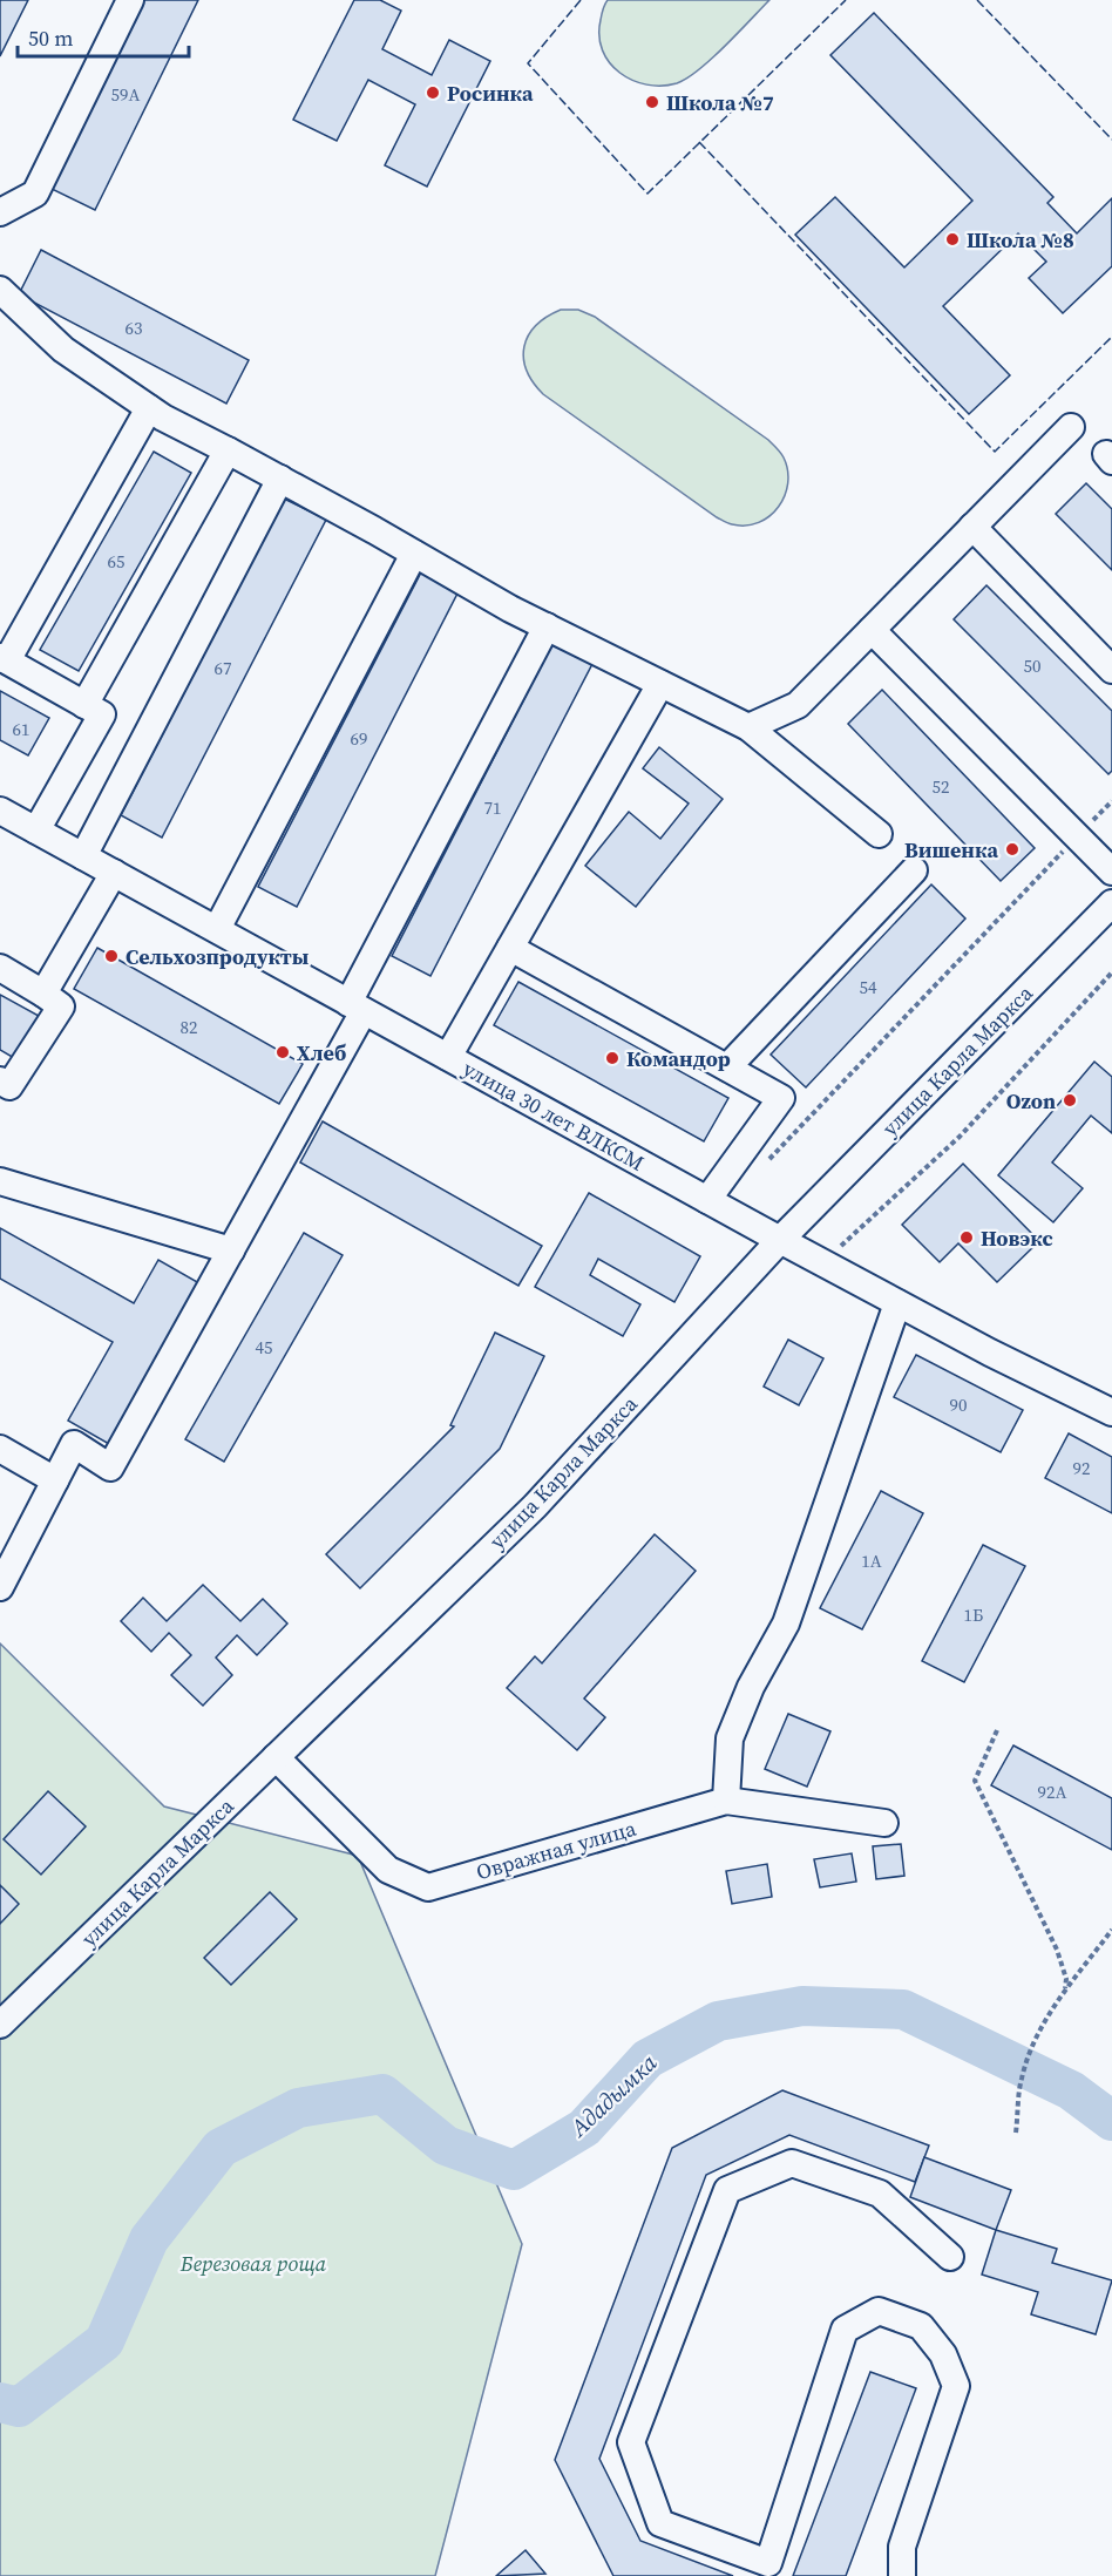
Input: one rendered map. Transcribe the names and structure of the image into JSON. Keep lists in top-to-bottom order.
{
  "streets": {
    "street": ["улица Карла Маркса", "улица 30 лет ВЛКСМ", "Овражная улица"]
  },
  "crossings": [
    ["улица Карла Маркса", "улица 30 лет ВЛКСМ"],
    ["улица Карла Маркса", "Овражная улица"]
  ],
  "water": ["Ададымка"],
  "parks": ["Березовая роща"],
  "places": [
    "Росинка",
    "Школа №7",
    "Школа №8",
    "Вишенка",
    "Сельхозпродукты",
    "Хлеб",
    "Командор",
    "Ozon",
    "Новэкс"
  ],
  "house_numbers": [
    "59А",
    "63",
    "65",
    "50",
    "67",
    "61",
    "69",
    "52",
    "71",
    "54",
    "82",
    "45",
    "90",
    "92",
    "1А",
    "1Б",
    "92А"
  ],
  "scale_bar": "50 m"
}
